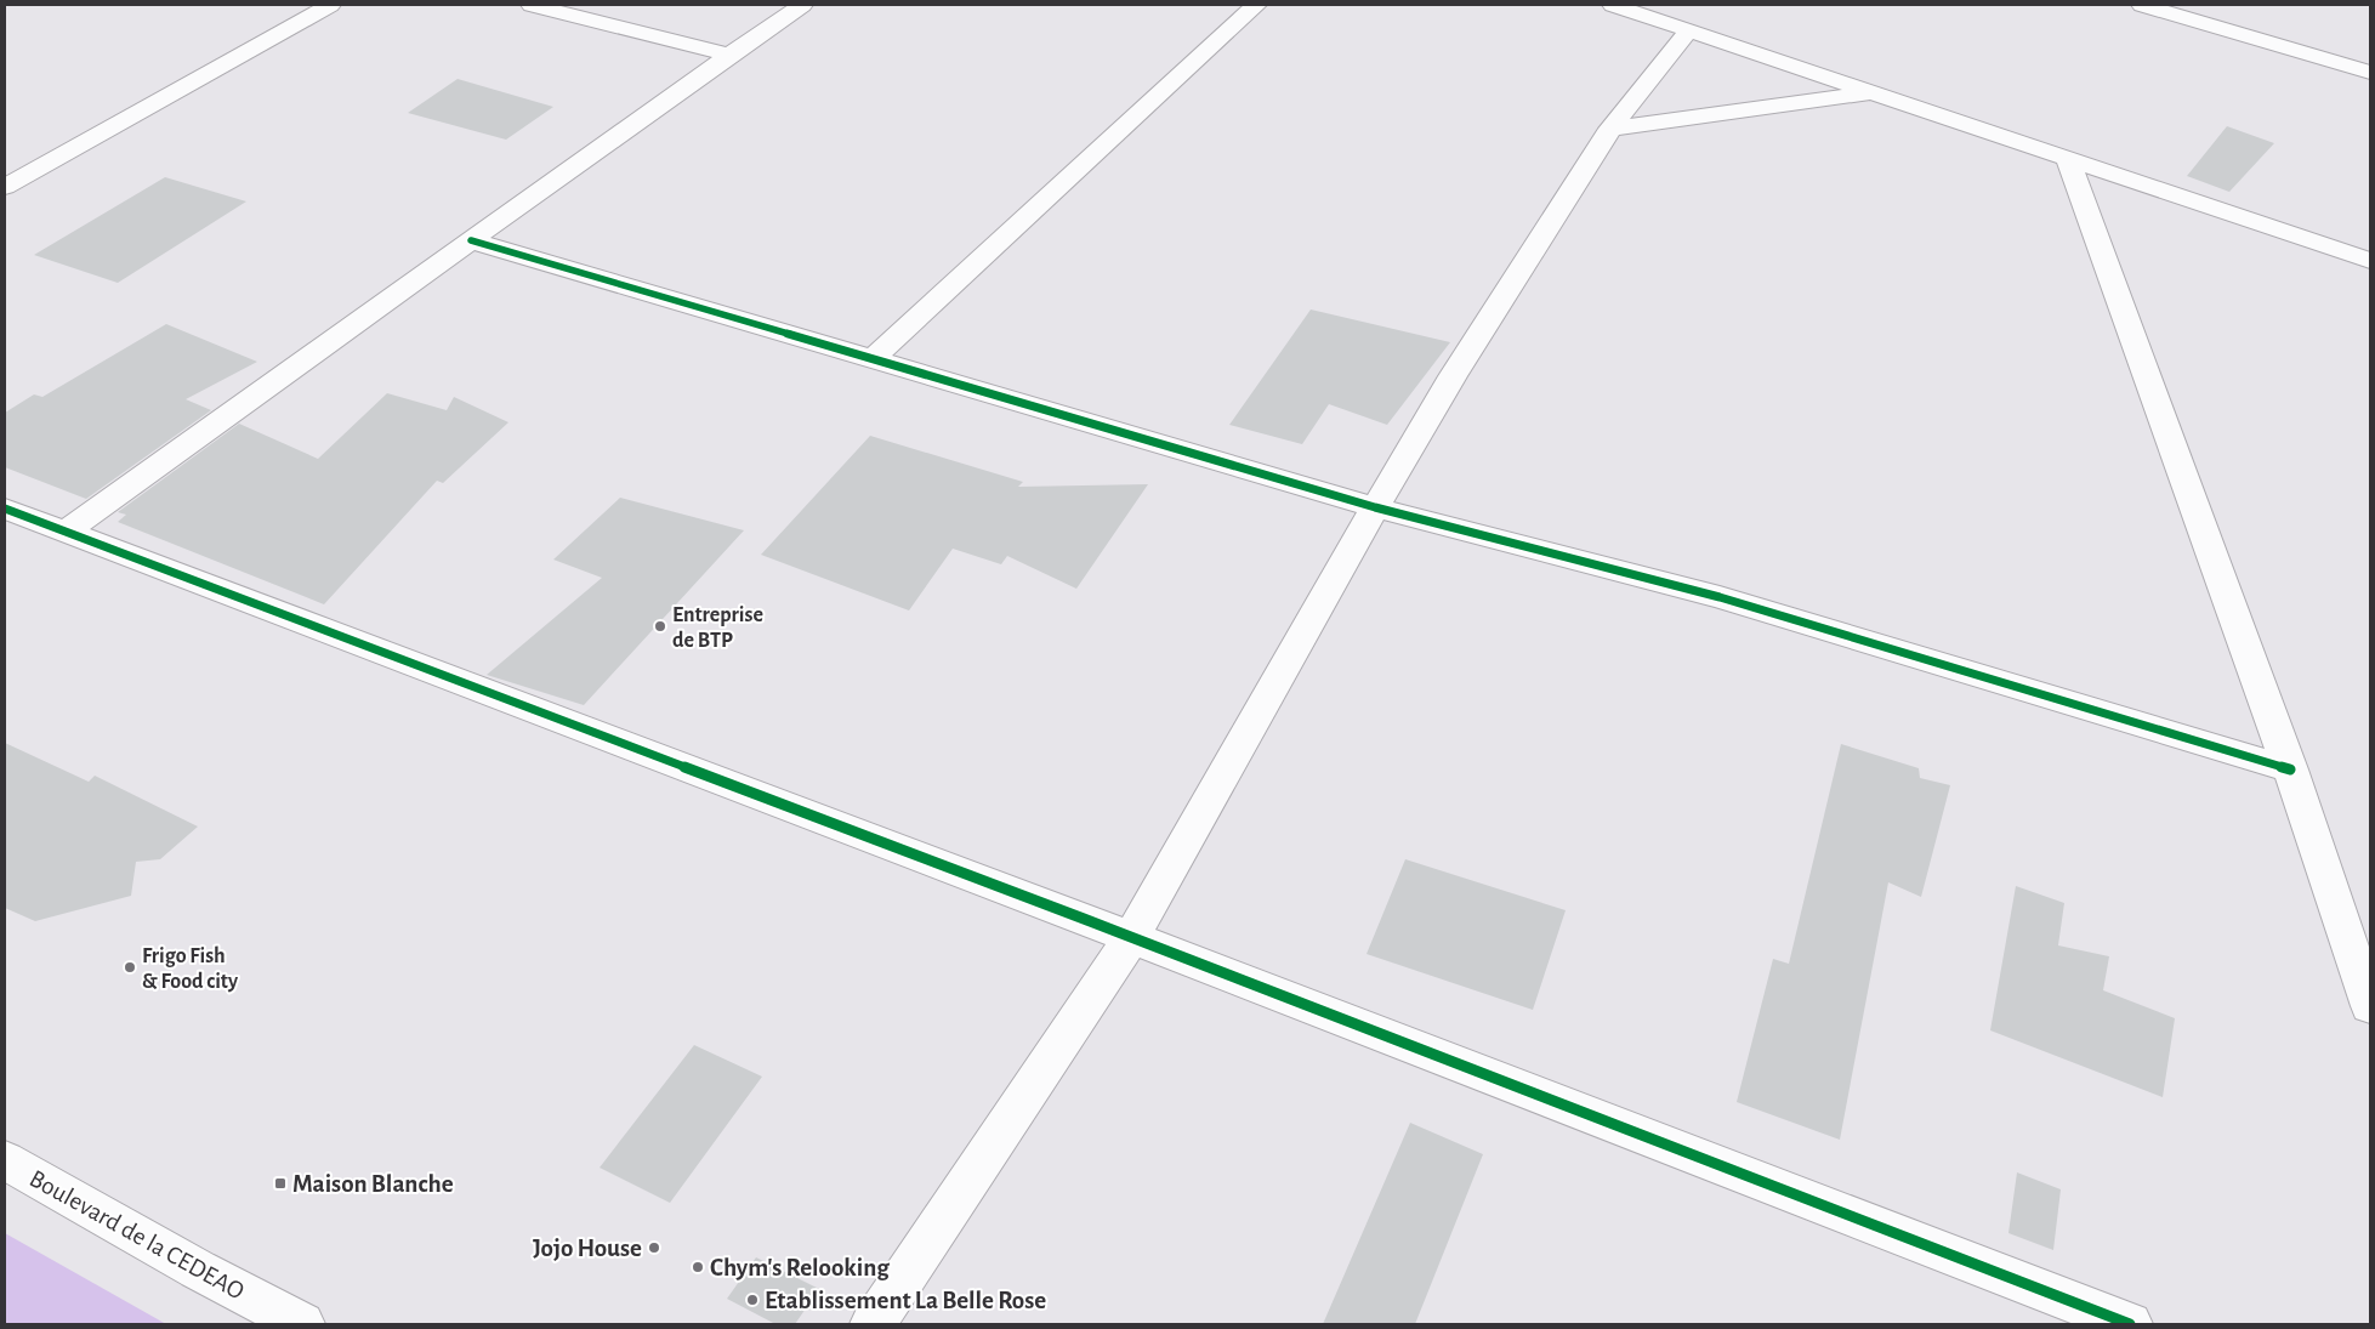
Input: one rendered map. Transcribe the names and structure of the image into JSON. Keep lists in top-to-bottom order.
{
  "streets": {
    "street": ["Boulevard de la CEDEAO"]
  },
  "places": {
    "other": [
      "Entreprise de BTP",
      "Frigo Fish & Food city",
      "Jojo House",
      "Chym's Relooking",
      "Etablissement La Belle Rose"
    ],
    "transit": ["Maison Blanche"]
  }
}
